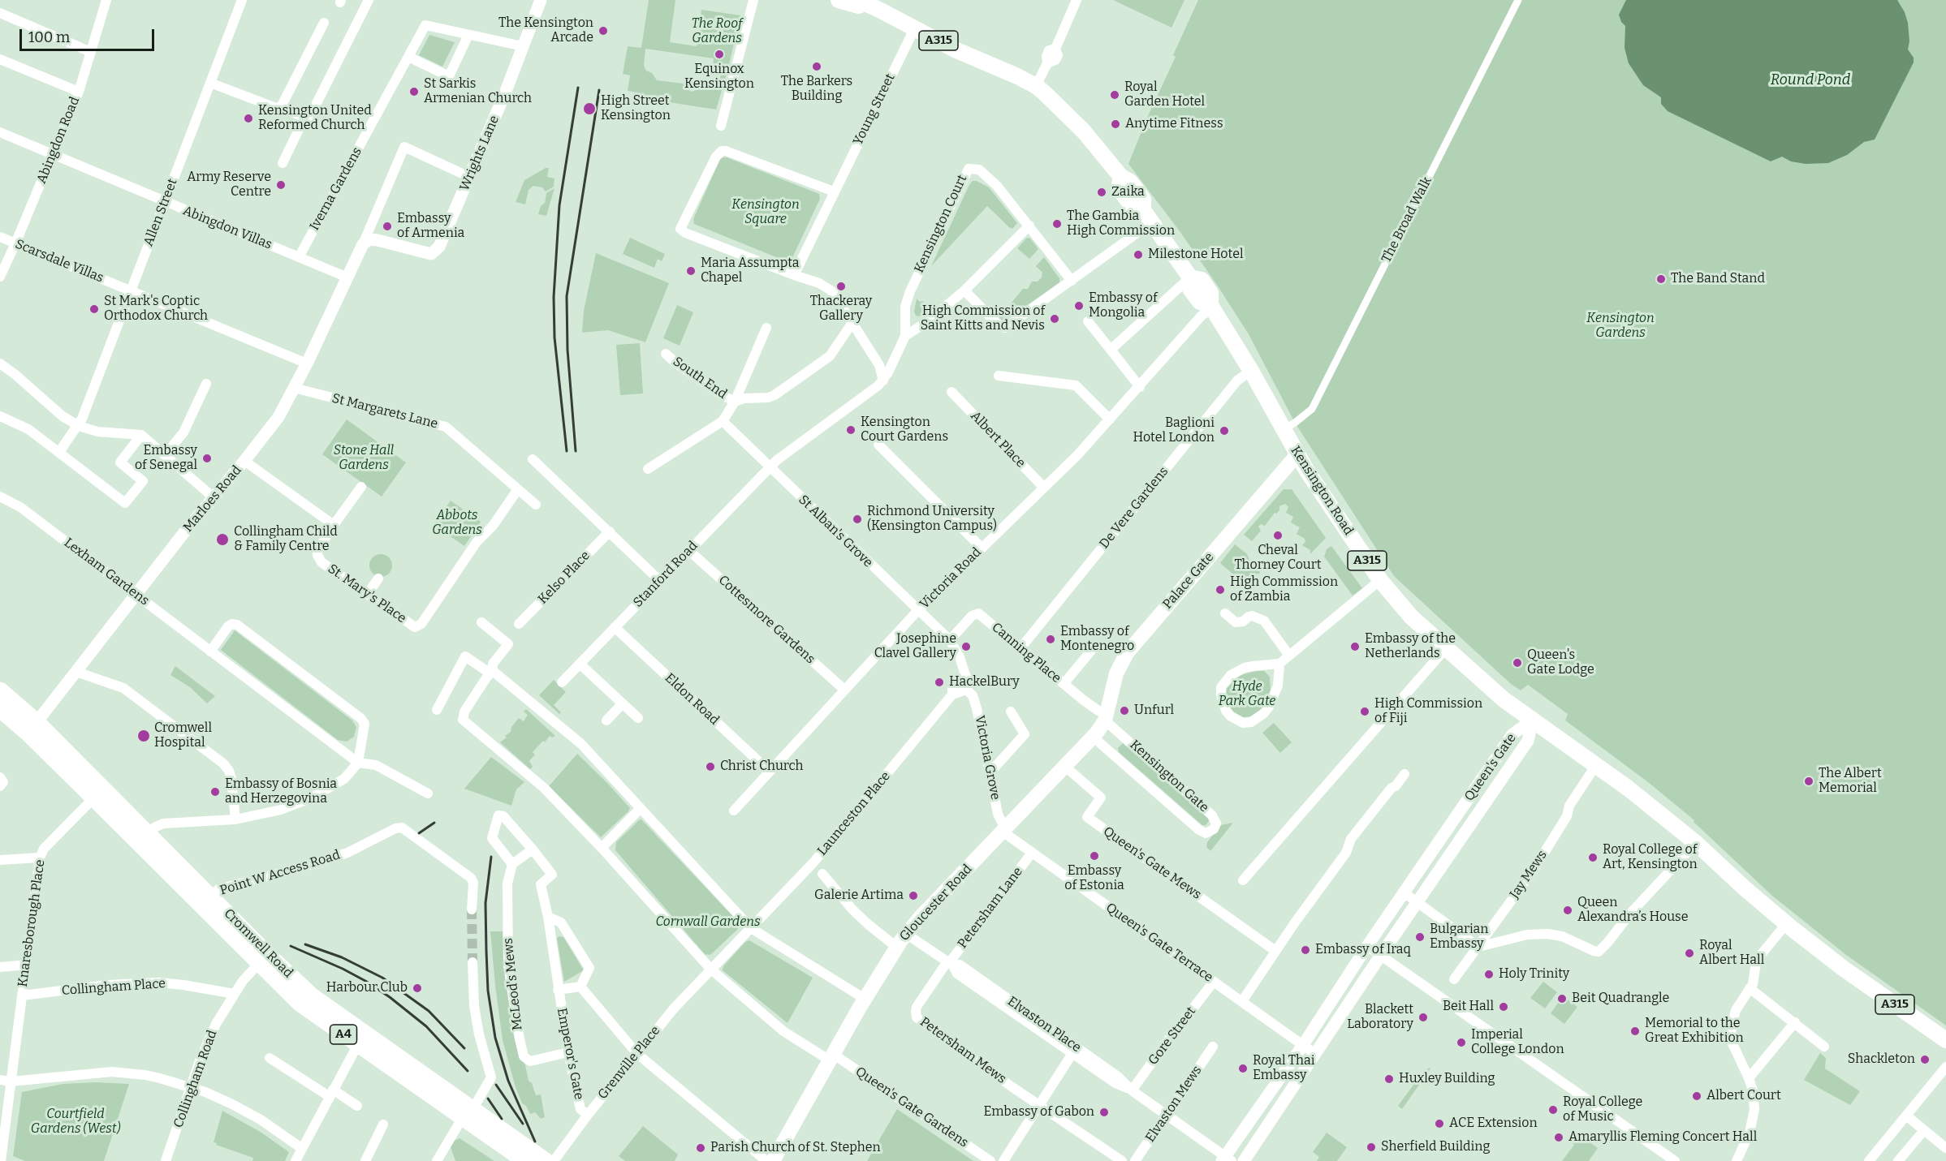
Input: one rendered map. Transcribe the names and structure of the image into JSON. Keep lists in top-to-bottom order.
{
  "streets": {
    "highway": ["Cromwell Road", "A4"],
    "main road": [
      "A315",
      "Kensington Road",
      "Palace Gate",
      "Gloucester Road"
    ],
    "street": [
      "Young Street",
      "Abingdon Road",
      "Wrights Lane",
      "Iverna Gardens",
      "Allen Street",
      "The Broad Walk",
      "Kensington Court",
      "Abingdon Villas",
      "Scarsdale Villas",
      "South End",
      "St Margarets Lane",
      "Albert Place",
      "Marloes Road",
      "De Vere Gardens",
      "St Alban's Grove",
      "Lexham Gardens",
      "Stanford Road",
      "Kelso Place",
      "Victoria Road",
      "St. Mary's Place",
      "Cottesmore Gardens",
      "Canning Place",
      "Eldon Road",
      "Victoria Grove",
      "Queen's Gate",
      "Kensington Gate",
      "Launceston Place",
      "Queen's Gate Mews",
      "Point W Access Road",
      "Jay Mews",
      "Petersham Lane",
      "Knaresborough Place",
      "Queen's Gate Terrace",
      "McLeod's Mews",
      "Collingham Place",
      "Elvaston Place",
      "Gore Street",
      "Petersham Mews",
      "Emperor's Gate",
      "Grenville Place",
      "Collingham Road",
      "Elvaston Mews",
      "Queen's Gate Gardens"
    ]
  },
  "crossings": [
    ["A315", "Young Street"],
    ["A315", "Kensington Road"],
    ["A315", "Jay Mews"],
    ["Abingdon Road", "Abingdon Villas"],
    ["Abingdon Road", "Scarsdale Villas"],
    ["Wrights Lane", "Marloes Road"],
    ["Iverna Gardens", "Abingdon Villas"],
    ["Allen Street", "Abingdon Villas"],
    ["Allen Street", "Scarsdale Villas"],
    ["The Broad Walk", "Kensington Road"],
    ["Kensington Court", "Stanford Road"],
    ["Abingdon Villas", "Marloes Road"],
    ["Scarsdale Villas", "Marloes Road"],
    ["St Margarets Lane", "Marloes Road"],
    ["St Margarets Lane", "St. Mary's Place"],
    ["Albert Place", "Victoria Road"],
    ["Kensington Road", "De Vere Gardens"],
    ["Kensington Road", "Victoria Road"],
    ["Kensington Road", "Palace Gate"],
    ["Kensington Road", "Queen's Gate"],
    ["Kensington Road", "Jay Mews"],
    ["Marloes Road", "Lexham Gardens"],
    ["Marloes Road", "Cromwell Road"],
    ["De Vere Gardens", "Canning Place"],
    ["St Alban's Grove", "Stanford Road"],
    ["St Alban's Grove", "Victoria Road"],
    ["St Alban's Grove", "Canning Place"],
    ["Stanford Road", "Cottesmore Gardens"],
    ["Stanford Road", "Eldon Road"],
    ["Victoria Road", "Cottesmore Gardens"],
    ["Victoria Road", "Eldon Road"],
    ["Palace Gate", "Canning Place"],
    ["Palace Gate", "Kensington Gate"],
    ["Palace Gate", "Gloucester Road"],
    ["Canning Place", "Kensington Gate"],
    ["Canning Place", "Gloucester Road"],
    ["Victoria Grove", "Gloucester Road"],
    ["Victoria Grove", "Queen's Gate Terrace"],
    ["Queen's Gate", "Queen's Gate Terrace"],
    ["Queen's Gate", "Elvaston Place"],
    ["Kensington Gate", "Gloucester Road"],
    ["Queen's Gate Mews", "Gloucester Road"],
    ["Point W Access Road", "Cromwell Road"],
    ["Gloucester Road", "Queen's Gate Terrace"],
    ["Gloucester Road", "Elvaston Place"],
    ["Gloucester Road", "Queen's Gate Gardens"],
    ["Petersham Lane", "Queen's Gate Terrace"],
    ["Petersham Lane", "Elvaston Place"],
    ["Petersham Lane", "Petersham Mews"],
    ["Knaresborough Place", "Cromwell Road"],
    ["Knaresborough Place", "Collingham Place"],
    ["Queen's Gate Terrace", "Gore Street"],
    ["Cromwell Road", "Collingham Road"],
    ["McLeod's Mews", "Emperor's Gate"],
    ["Collingham Place", "Collingham Road"],
    ["Elvaston Place", "Gore Street"],
    ["Elvaston Place", "Petersham Mews"],
    ["Elvaston Place", "Elvaston Mews"],
    ["Emperor's Gate", "Grenville Place"]
  ],
  "water": ["Round Pond"],
  "parks": [
    "The Roof Gardens",
    "Kensington Square",
    "Kensington Gardens",
    "Stone Hall Gardens",
    "Abbots Gardens",
    "Hyde Park Gate",
    "Cornwall Gardens",
    "Courtfield Gardens (West)"
  ],
  "places": [
    "The Kensington Arcade",
    "Equinox Kensington",
    "The Barkers Building",
    "St Sarkis Armenian Church",
    "Royal Garden Hotel",
    "High Street Kensington",
    "Kensington United Reformed Church",
    "Anytime Fitness",
    "Army Reserve Centre",
    "Zaika",
    "The Gambia High Commission",
    "Embassy of Armenia",
    "Milestone Hotel",
    "Maria Assumpta Chapel",
    "The Band Stand",
    "Thackeray Gallery",
    "Embassy of Mongolia",
    "St Mark's Coptic Orthodox Church",
    "High Commission of Saint Kitts and Nevis",
    "Kensington Court Gardens",
    "Baglioni Hotel London",
    "Embassy of Senegal",
    "Richmond University (Kensington Campus)",
    "Cheval Thorney Court",
    "Collingham Child & Family Centre",
    "High Commission of Zambia",
    "Embassy of Montenegro",
    "Josephine Clavel Gallery",
    "Embassy of the Netherlands",
    "Queen's Gate Lodge",
    "HackelBury",
    "Unfurl",
    "High Commission of Fiji",
    "Cromwell Hospital",
    "Christ Church",
    "The Albert Memorial",
    "Embassy of Bosnia and Herzegovina",
    "Embassy of Estonia",
    "Royal College of Art, Kensington",
    "Galerie Artima",
    "Queen Alexandra’s House",
    "Bulgarian Embassy",
    "Embassy of Iraq",
    "Royal Albert Hall",
    "Holy Trinity",
    "Harbour Club",
    "Beit Quadrangle",
    "Beit Hall",
    "Blackett Laboratory",
    "Memorial to the Great Exhibition",
    "Imperial College London",
    "Shackleton",
    "Royal Thai Embassy",
    "Huxley Building",
    "Albert Court",
    "Royal College of Music",
    "Embassy of Gabon",
    "ACE Extension",
    "Amaryllis Fleming Concert Hall",
    "Sherfield Building",
    "Parish Church of St. Stephen"
  ],
  "scale_bar": "100 m"
}
